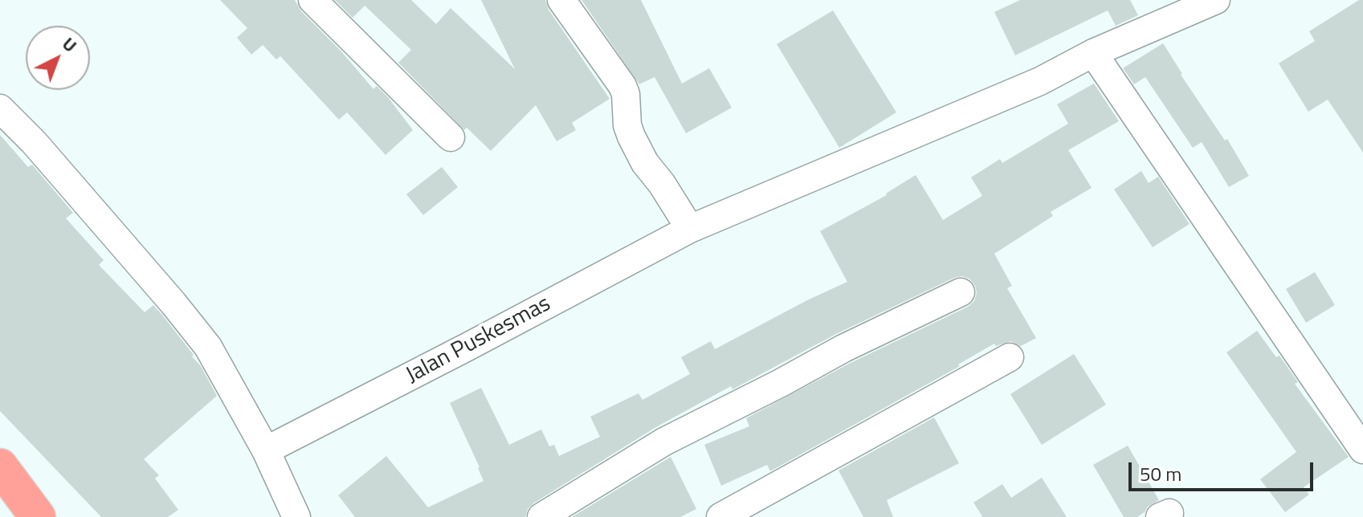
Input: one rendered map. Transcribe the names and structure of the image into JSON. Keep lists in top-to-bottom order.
{
  "streets": {
    "street": ["Jalan Puskesmas"]
  },
  "scale_bar": "50 m",
  "north": "top right"
}
